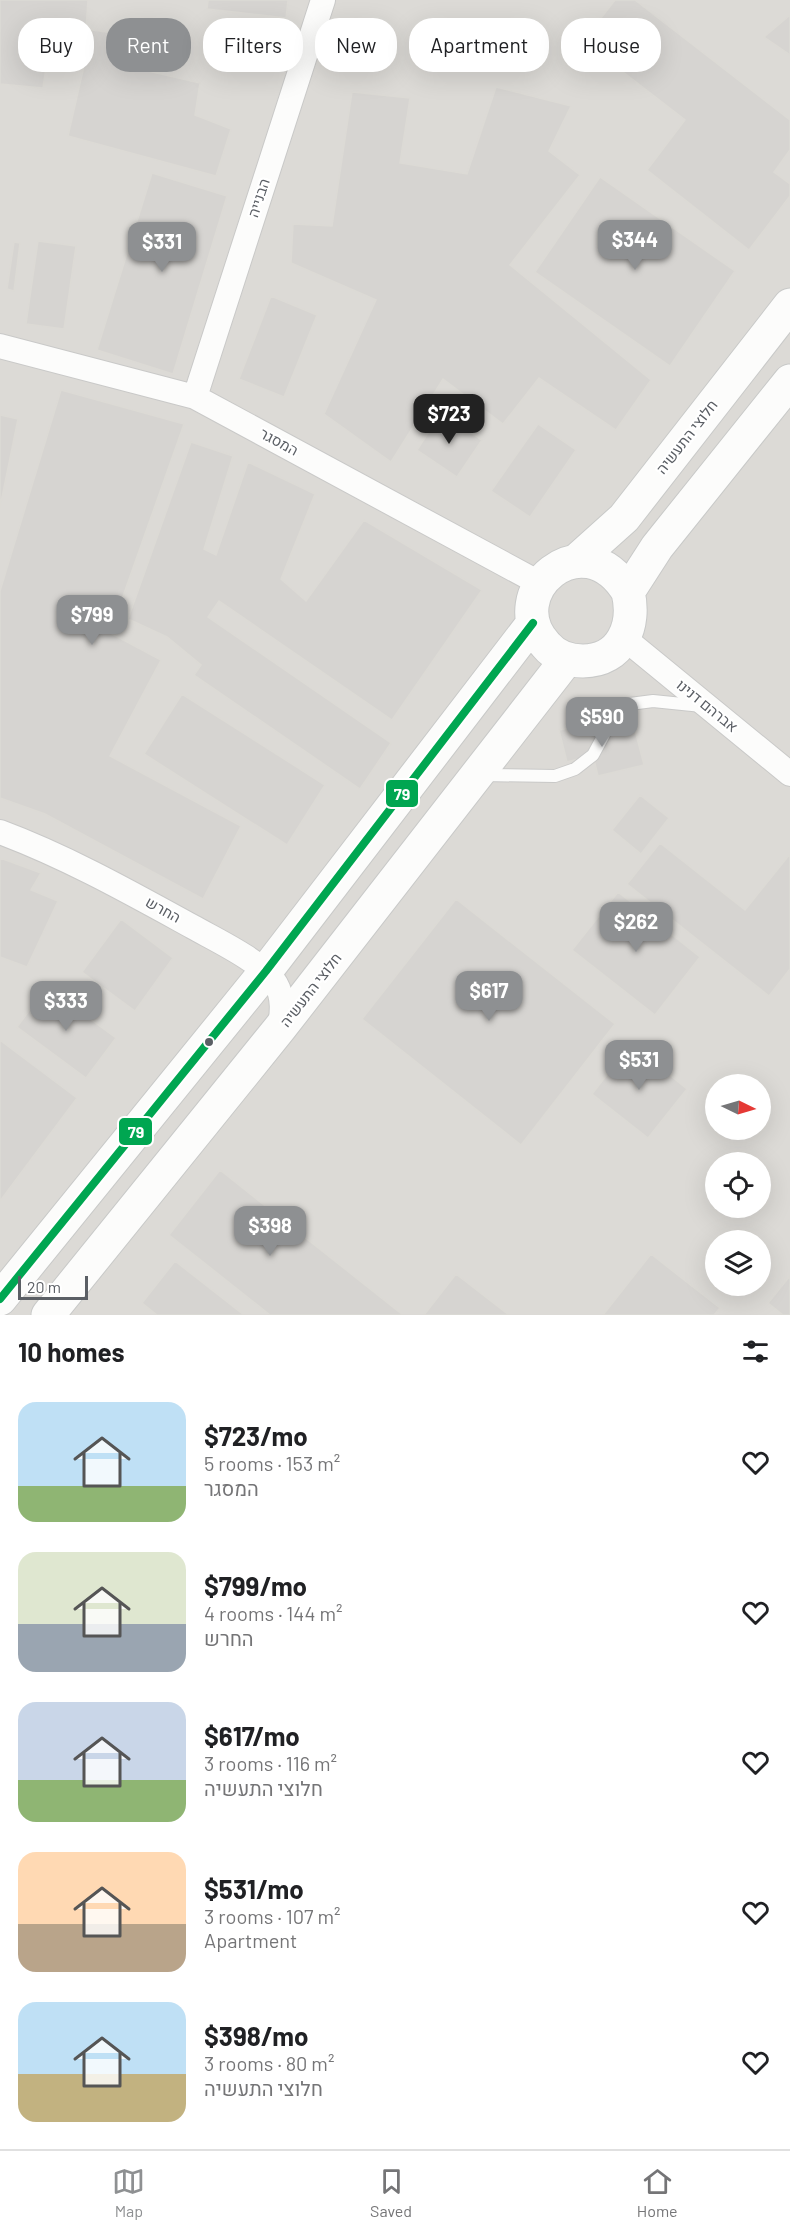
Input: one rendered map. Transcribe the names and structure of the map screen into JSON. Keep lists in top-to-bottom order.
{
  "streets": {
    "street": [
      "הבנייה",
      "חלוצי התעשיה",
      "המסגר",
      "אברהם דנינו",
      "החרש"
    ]
  },
  "crossings": [
    ["הבנייה", "המסגר"],
    ["חלוצי התעשיה", "המסגר"],
    ["חלוצי התעשיה", "אברהם דנינו"],
    ["חלוצי התעשיה", "החרש"],
    ["המסגר", "אברהם דנינו"]
  ],
  "lines": ["transit line 79"],
  "scale_bar": "20 m",
  "north": "right",
  "page": {
    "chip": [
      "Buy",
      "Rent",
      "Filters",
      "New",
      "Apartment",
      "House"
    ],
    "price": [
      "$344",
      "$331",
      "$723",
      "$799",
      "$590",
      "$262",
      "$617",
      "$333",
      "$531",
      "$398"
    ],
    "scale": "20 m",
    "heading": "10 homes",
    "list": [
      {
        "name": "$723/mo",
        "note": "5 rooms · 153 m² · המסגר"
      },
      {
        "name": "$799/mo",
        "note": "4 rooms · 144 m² · החרש"
      },
      {
        "name": "$617/mo",
        "note": "3 rooms · 116 m² · חלוצי התעשיה"
      },
      {
        "name": "$531/mo",
        "note": "3 rooms · 107 m² · Apartment"
      },
      {
        "name": "$398/mo",
        "note": "3 rooms · 80 m² · חלוצי התעשיה"
      }
    ],
    "tabs": ["Map", "Saved", "Home"]
  }
}
